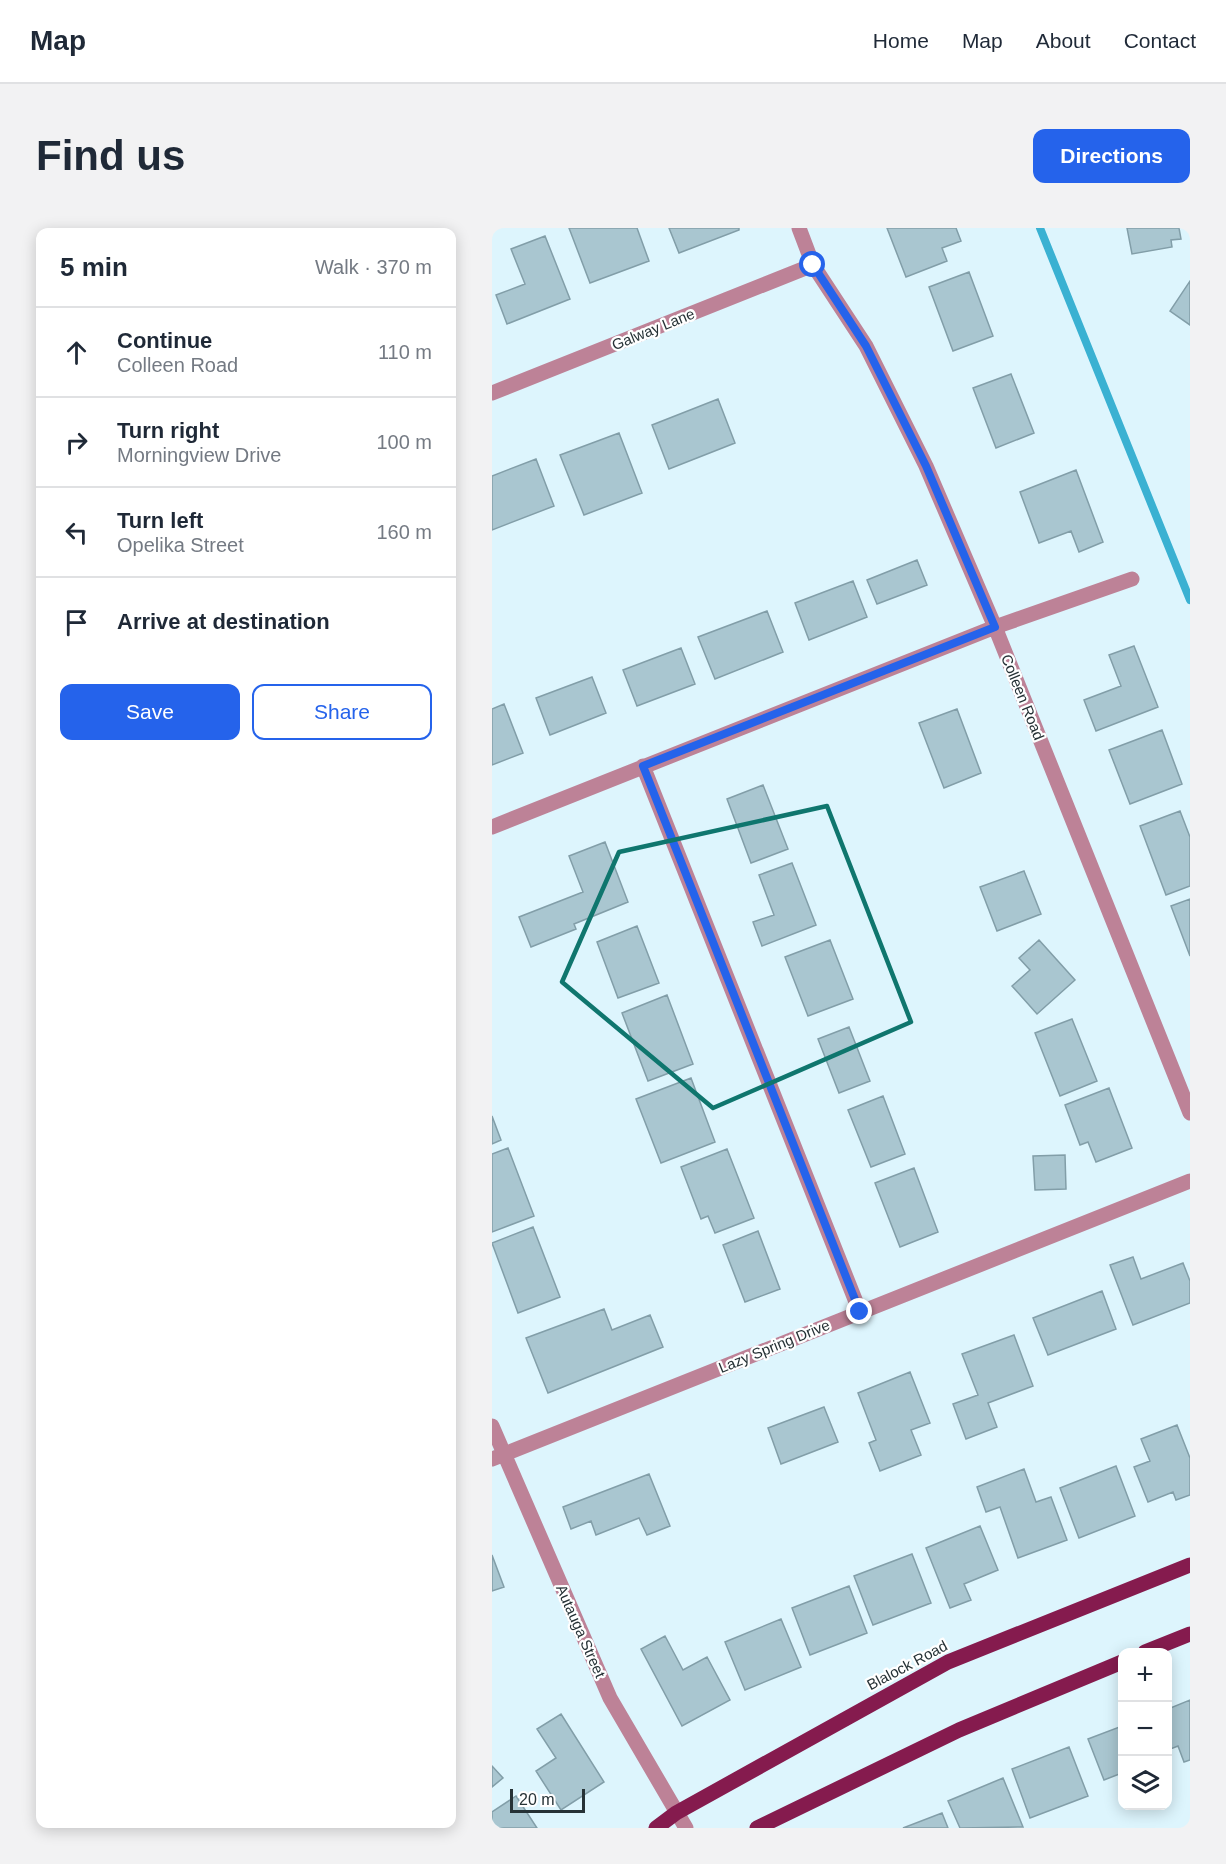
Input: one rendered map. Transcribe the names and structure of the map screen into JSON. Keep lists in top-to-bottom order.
{
  "streets": {
    "main road": ["Blalock Road"],
    "street": [
      "Galway Lane",
      "Colleen Road",
      "Lazy Spring Drive",
      "Autauga Street"
    ]
  },
  "crossings": [
    ["Galway Lane", "Colleen Road"],
    ["Lazy Spring Drive", "Autauga Street"],
    ["Autauga Street", "Blalock Road"]
  ],
  "scale_bar": "20 m",
  "page": {
    "header": "Map",
    "nav": [
      "Home",
      "Map",
      "About",
      "Contact"
    ],
    "buttons": [
      "Directions",
      ["Save", "Share"]
    ],
    "title": "Find us",
    "heading": ["5 min", "Walk · 370 m"],
    "list": [
      ["Continue", "Colleen Road", "110 m"],
      ["Turn right", "Morningview Drive", "100 m"],
      ["Turn left", "Opelika Street", "160 m"],
      "Arrive at destination"
    ],
    "map_buttons": ["+", "−"],
    "scale": "20 m"
  }
}
